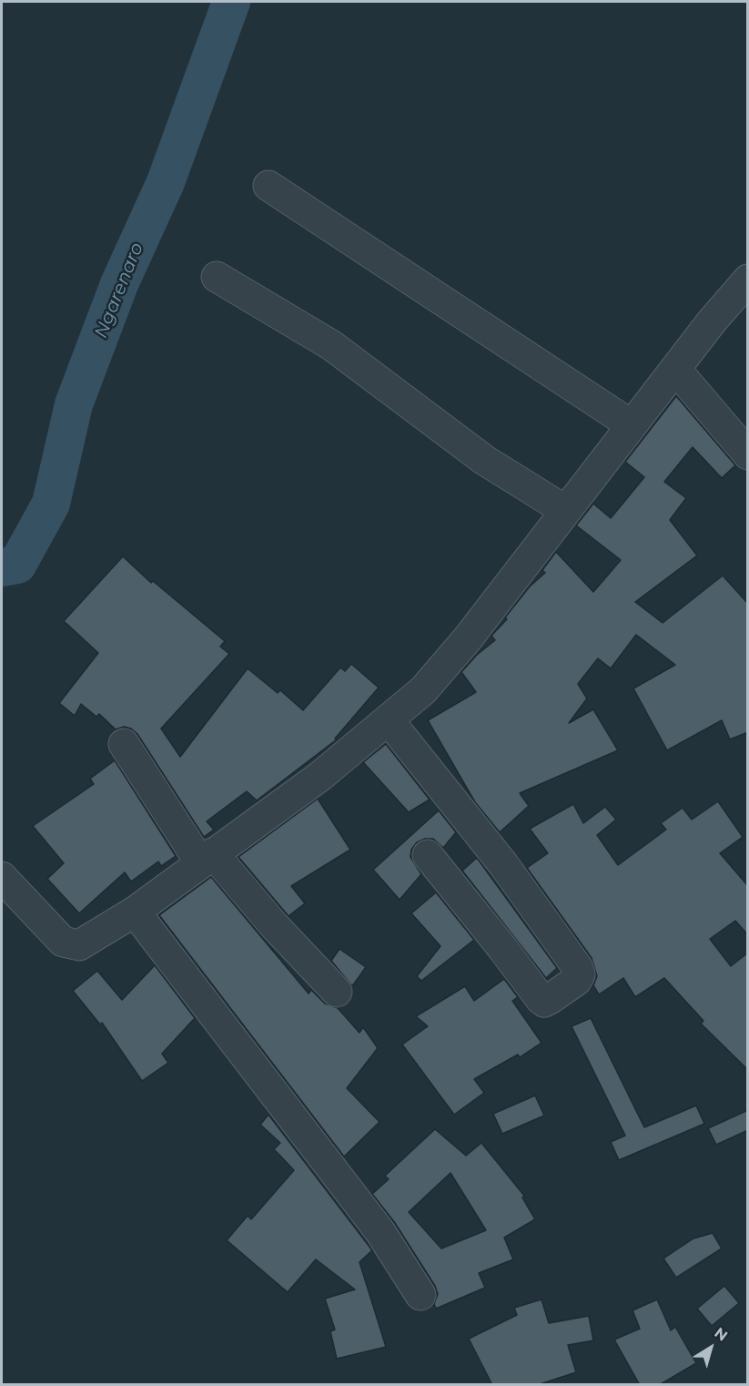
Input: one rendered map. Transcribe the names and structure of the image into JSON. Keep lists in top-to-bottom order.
{
  "water": ["Ngarenaro"],
  "north": "top right"
}
